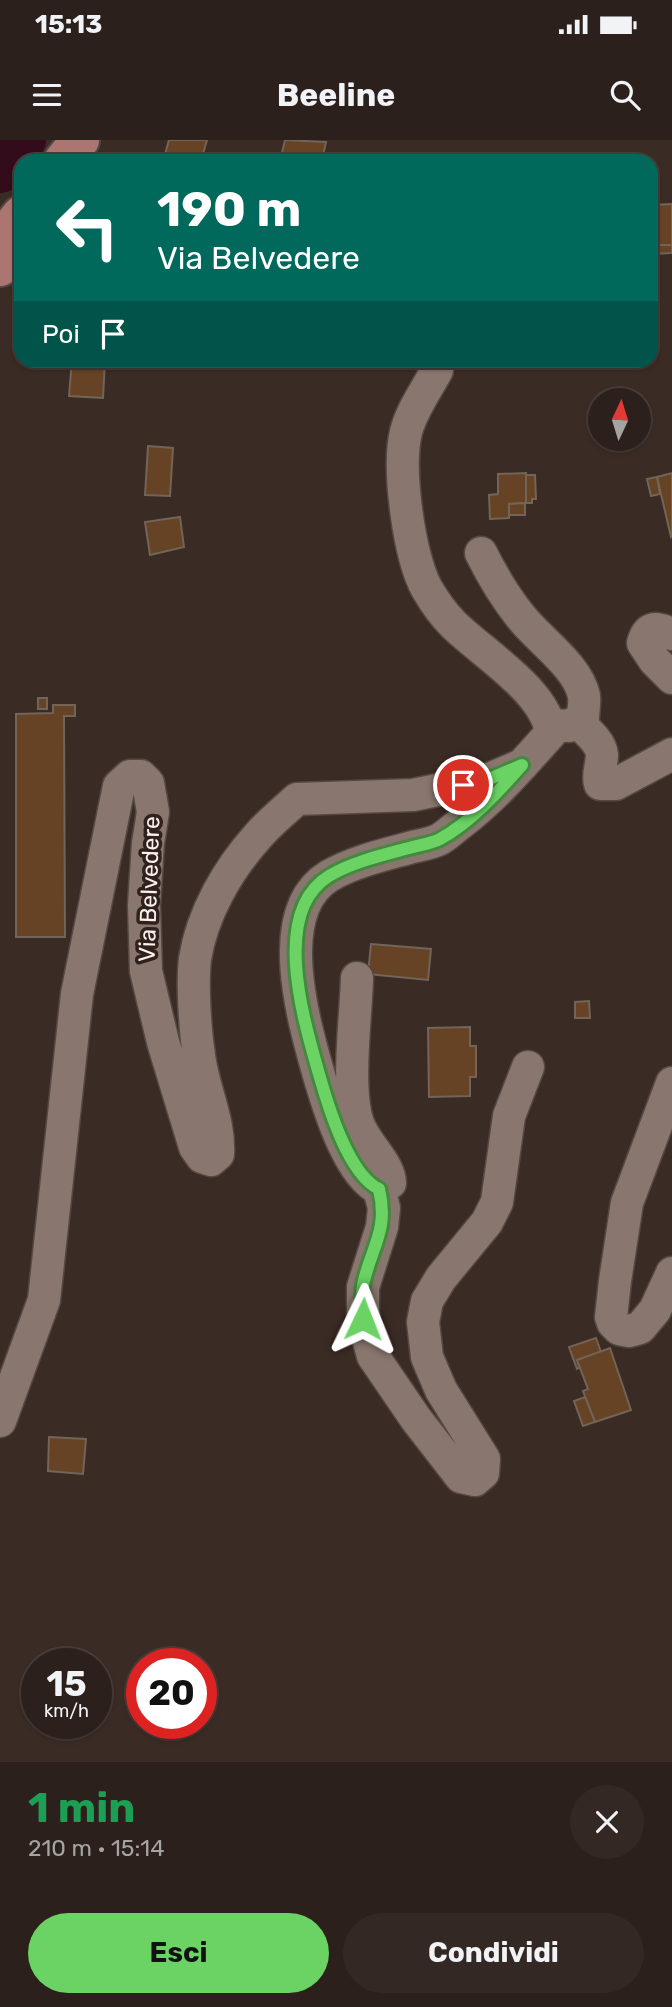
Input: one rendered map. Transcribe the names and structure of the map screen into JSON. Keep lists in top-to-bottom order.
{
  "streets": {
    "lane": ["Via Belvedere"]
  },
  "north": "top",
  "page": {
    "status": "15:13",
    "header": "Beeline",
    "turn": ["190 m", "Via Belvedere"],
    "then": "Poi",
    "speed": "15 km/h",
    "limit": "20",
    "heading": ["1 min", "210 m · 15:14"],
    "buttons": ["Esci", "Condividi"]
  }
}
